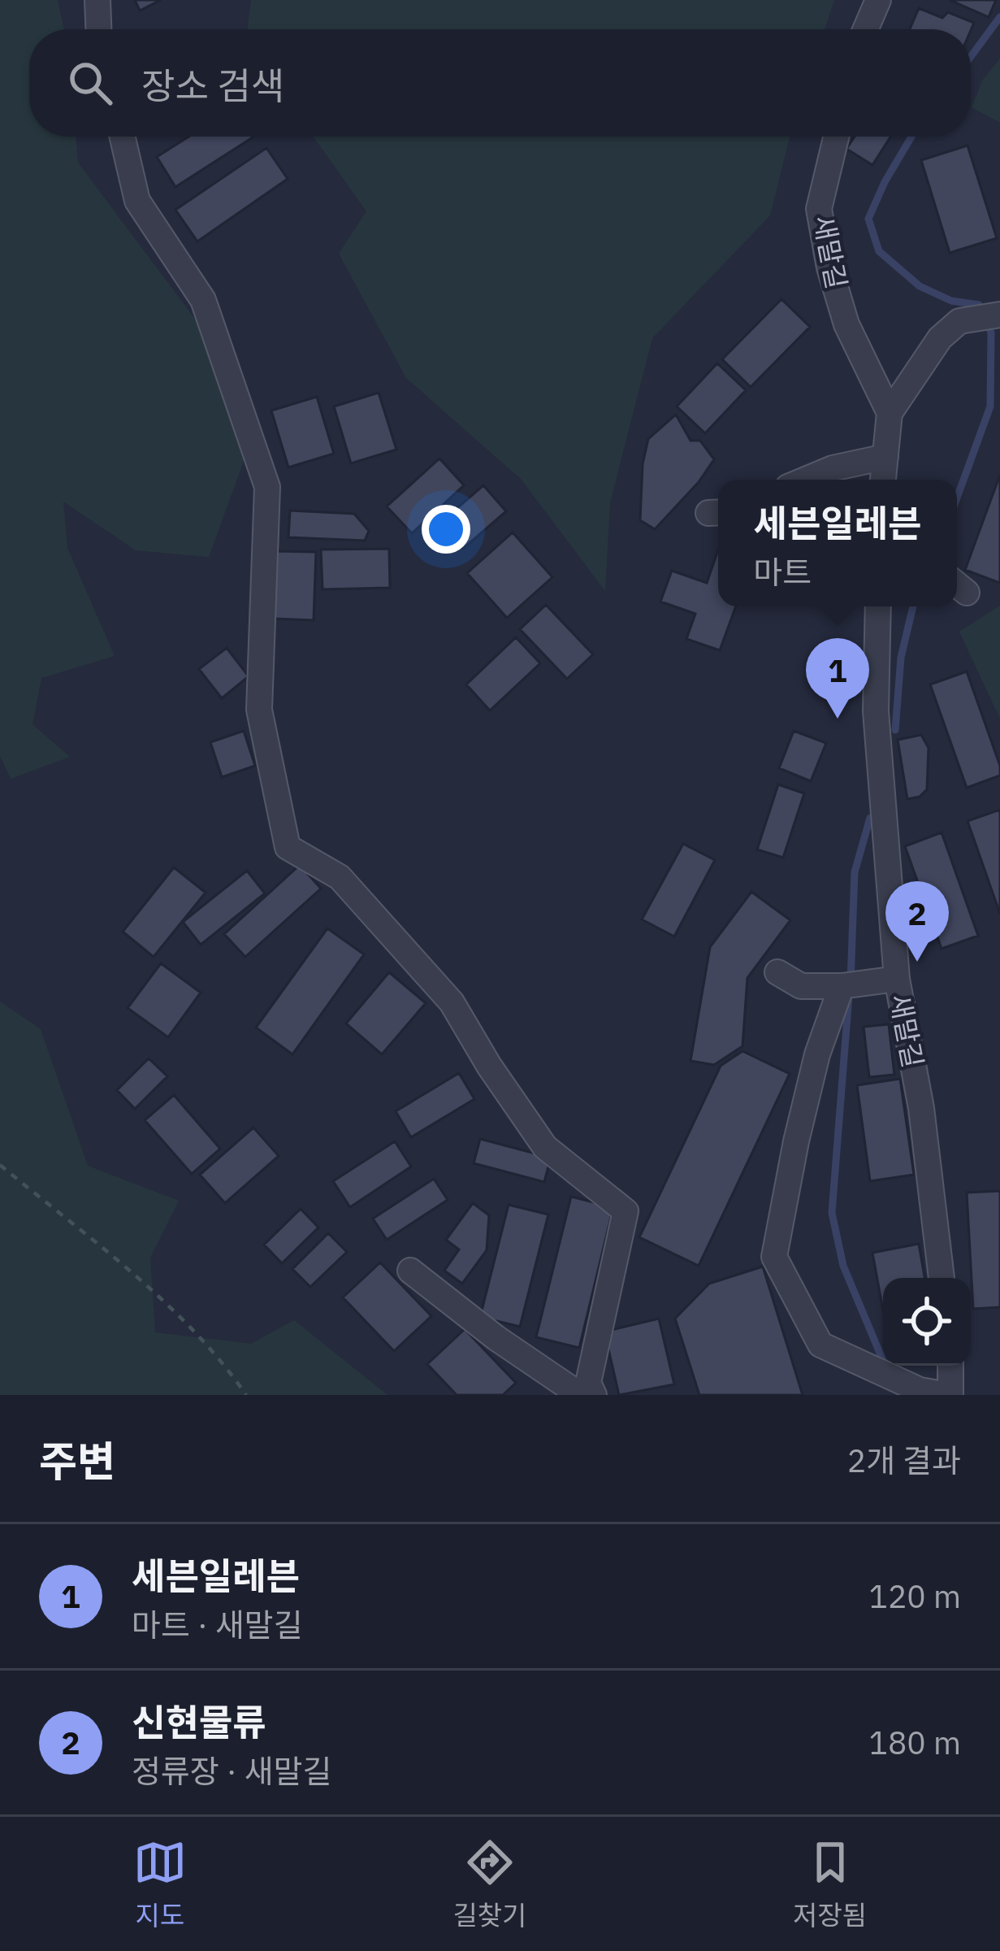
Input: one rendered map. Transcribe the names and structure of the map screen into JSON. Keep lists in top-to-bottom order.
{
  "streets": {
    "street": ["새말길"]
  },
  "page": {
    "search": "장소 검색",
    "popup": ["세븐일레븐", "마트"],
    "pins": ["1", "2"],
    "heading": ["주변", "2개 결과"],
    "list": [
      {
        "mark": "1",
        "name": "세븐일레븐",
        "note": "마트 · 새말길",
        "value": "120 m"
      },
      {
        "mark": "2",
        "name": "신현물류",
        "note": "정류장 · 새말길",
        "value": "180 m"
      }
    ],
    "nav": ["지도", "길찾기", "저장됨"]
  }
}
